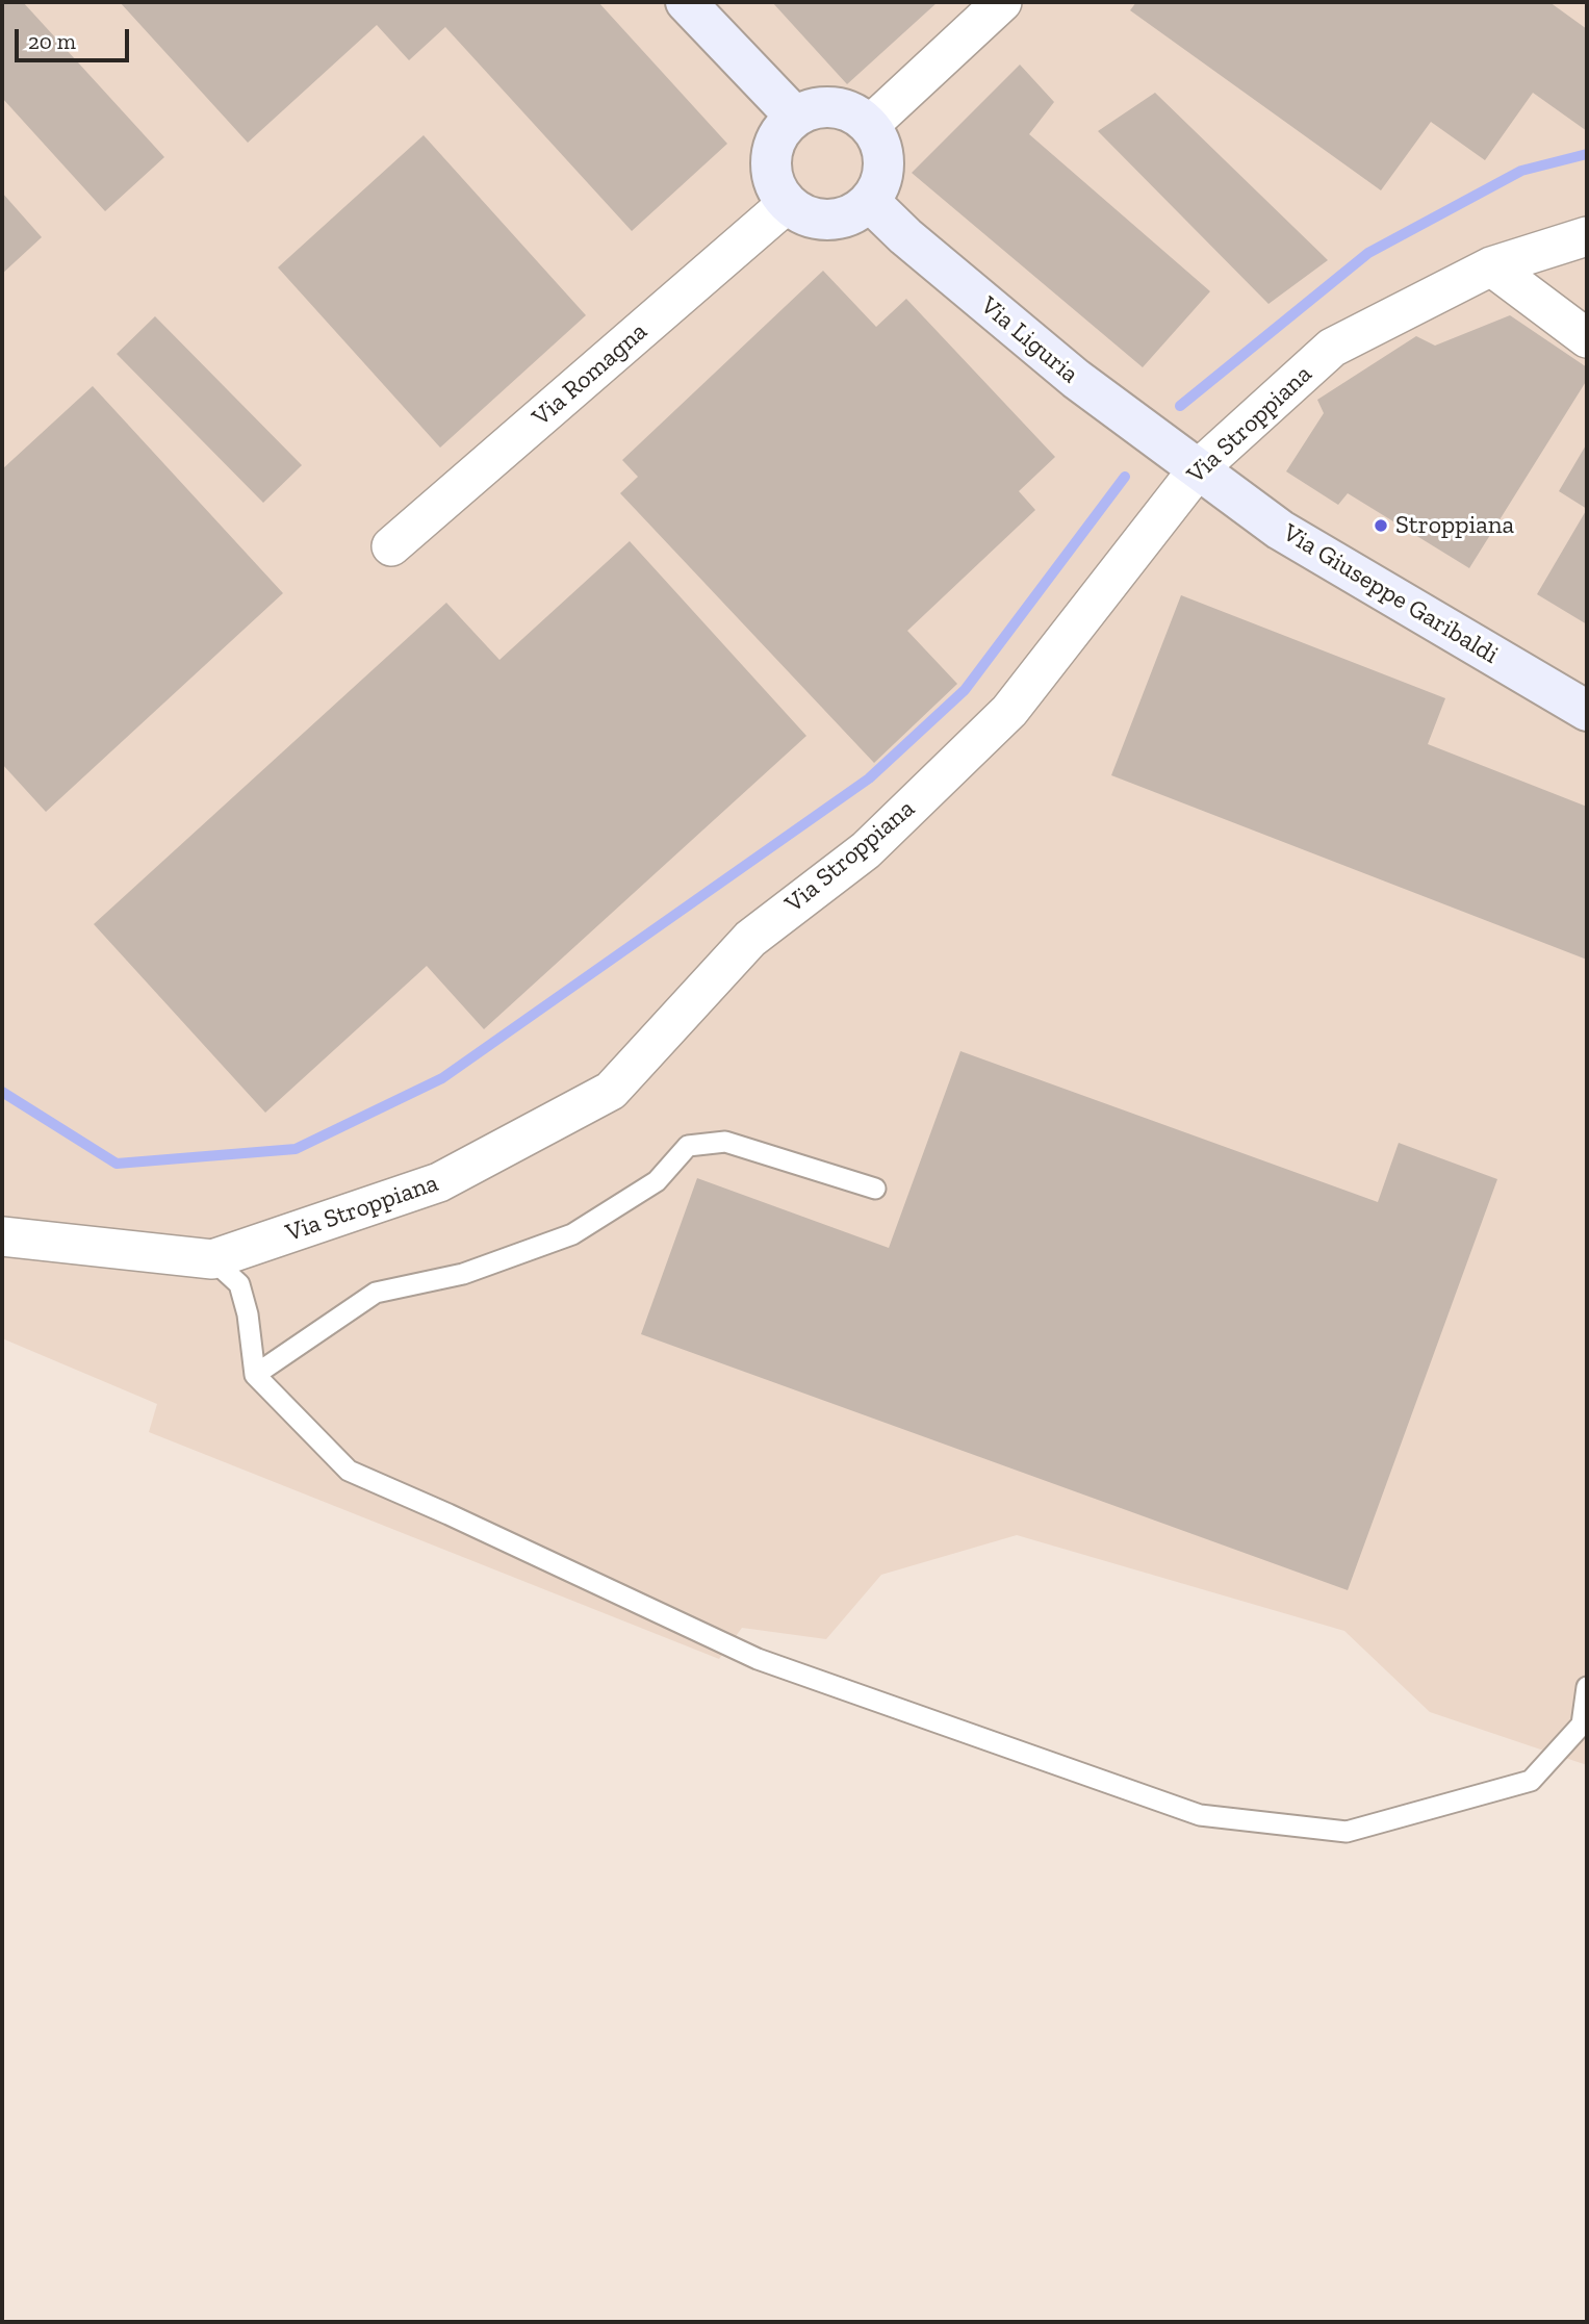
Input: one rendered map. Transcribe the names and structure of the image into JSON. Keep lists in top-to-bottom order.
{
  "streets": {
    "street": [
      "Via Liguria",
      "Via Romagna",
      "Via Stroppiana",
      "Via Giuseppe Garibaldi"
    ]
  },
  "crossings": [
    ["Via Liguria", "Via Romagna"],
    ["Via Liguria", "Via Stroppiana"],
    ["Via Liguria", "Via Giuseppe Garibaldi"],
    ["Via Stroppiana", "Via Giuseppe Garibaldi"]
  ],
  "places": ["Stroppiana"],
  "scale_bar": "20 m"
}
